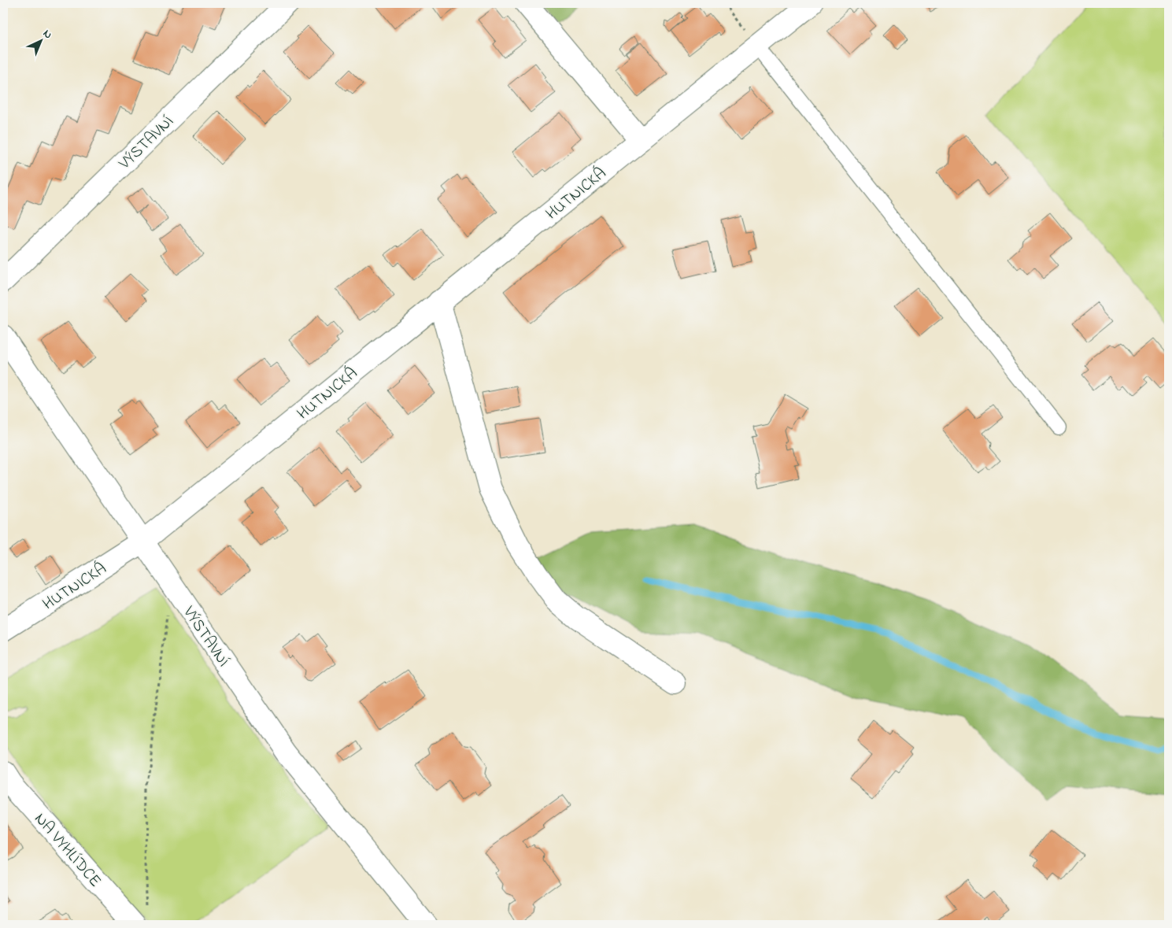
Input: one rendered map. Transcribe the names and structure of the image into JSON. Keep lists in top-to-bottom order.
{
  "streets": {
    "street": ["VÝSTAVNÍ", "HUTNICKÁ", "NA VYHLÍDCE"]
  },
  "crossings": [
    ["VÝSTAVNÍ", "HUTNICKÁ"]
  ],
  "north": "top right"
}
